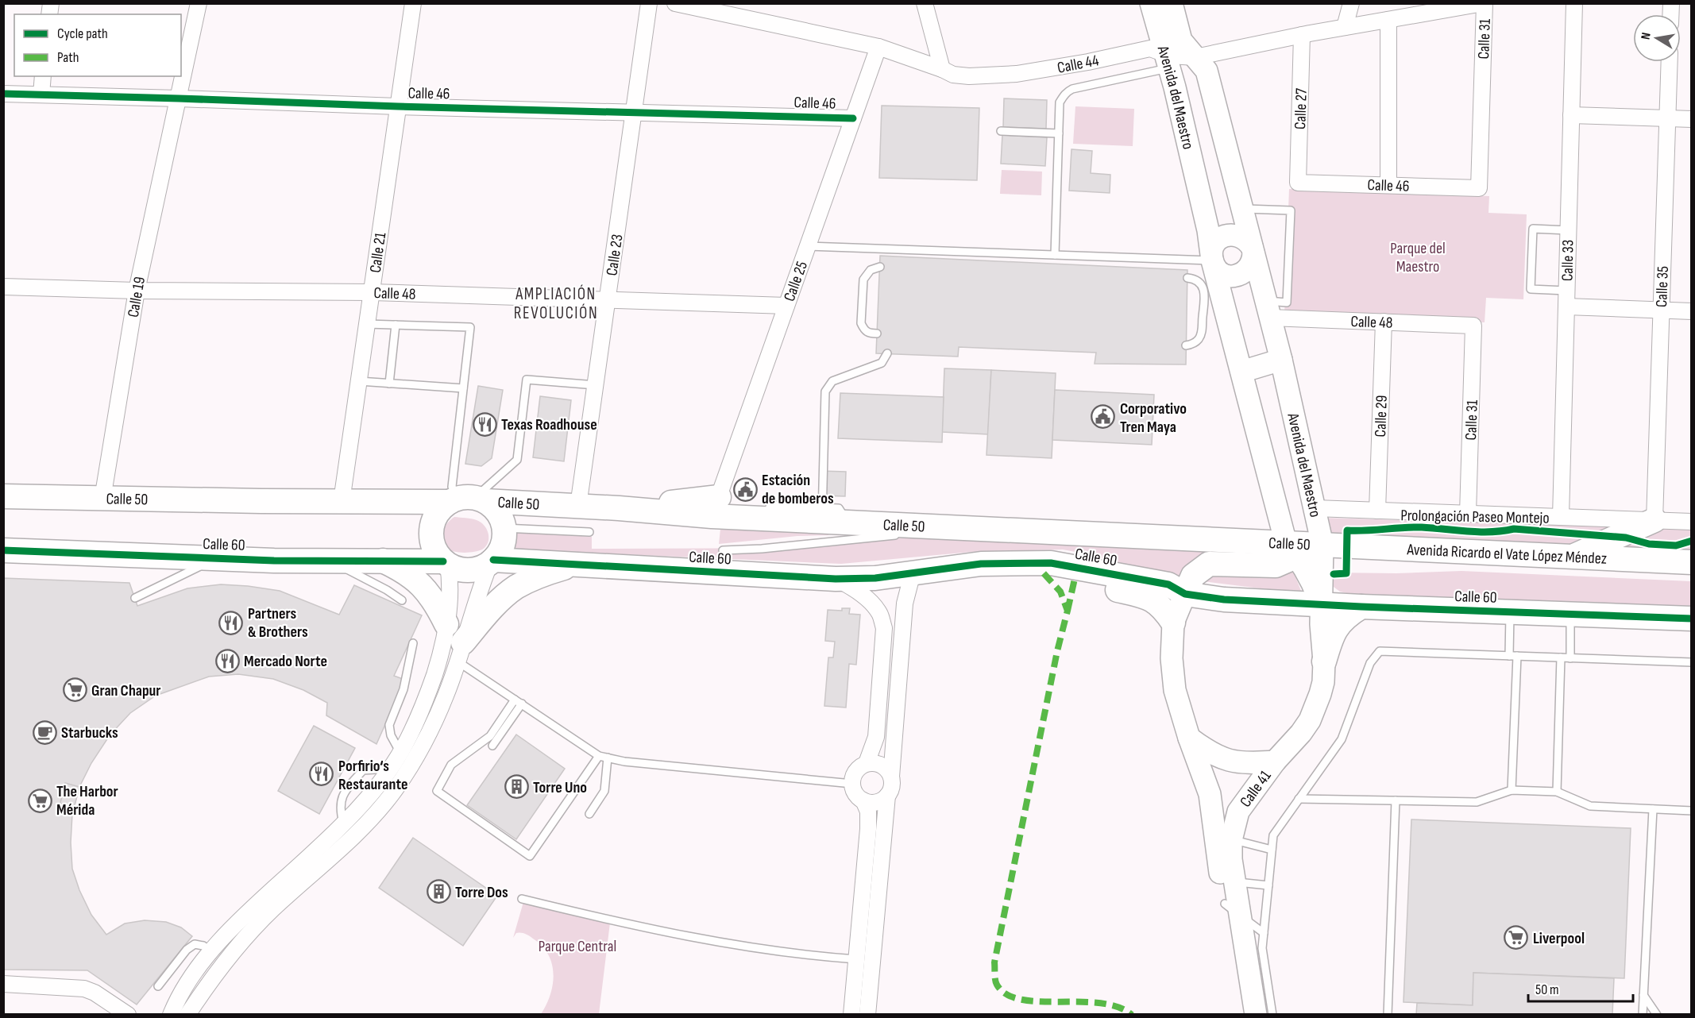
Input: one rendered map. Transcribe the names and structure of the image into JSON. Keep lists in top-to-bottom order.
{
  "streets": {
    "main road": ["Calle 50", "Calle 60", "Avenida Ricardo el Vate López Méndez"],
    "street": [
      "Calle 31",
      "Calle 44",
      "Calle 46",
      "Avenida del Maestro",
      "Calle 27",
      "Calle 21",
      "Calle 23",
      "Calle 33",
      "Calle 25",
      "Calle 35",
      "Calle 48",
      "Calle 19",
      "Calle 29",
      "Calle 41"
    ],
    "cycle path": ["Prolongación Paseo Montejo"]
  },
  "crossings": [
    ["Calle 31", "Calle 44"],
    ["Calle 31", "Calle 46"],
    ["Calle 31", "Calle 48"],
    ["Calle 44", "Avenida del Maestro"],
    ["Calle 44", "Calle 27"],
    ["Calle 44", "Calle 25"],
    ["Calle 46", "Calle 27"],
    ["Calle 46", "Calle 21"],
    ["Calle 46", "Calle 23"],
    ["Calle 46", "Calle 25"],
    ["Calle 46", "Calle 19"],
    ["Avenida del Maestro", "Calle 48"],
    ["Avenida del Maestro", "Calle 50"],
    ["Avenida del Maestro", "Calle 60"],
    ["Avenida del Maestro", "Avenida Ricardo el Vate López Méndez"],
    ["Avenida del Maestro", "Calle 41"],
    ["Calle 21", "Calle 48"],
    ["Calle 21", "Calle 50"],
    ["Calle 23", "Calle 48"],
    ["Calle 23", "Calle 50"],
    ["Calle 25", "Calle 48"],
    ["Calle 25", "Calle 50"],
    ["Calle 48", "Calle 19"],
    ["Calle 48", "Calle 29"],
    ["Calle 19", "Calle 50"],
    ["Calle 50", "Calle 60"],
    ["Calle 60", "Calle 41"]
  ],
  "districts": ["AMPLIACIÓN REVOLUCIÓN"],
  "parks": ["Parque del Maestro", "Parque Central"],
  "places": {
    "public building": ["Corporativo Tren Maya", "Estación de bomberos"],
    "restaurant": [
      "Texas Roadhouse",
      "Partners & Brothers",
      "Mercado Norte",
      "Porfirio‘s Restaurante"
    ],
    "supermarket": ["Gran Chapur", "The Harbor Mérida", "Liverpool"],
    "cafe": ["Starbucks"],
    "building": ["Torre Uno", "Torre Dos"]
  },
  "legend": ["Cycle path", "Path"],
  "scale_bar": "50 m",
  "north": "left"
}
